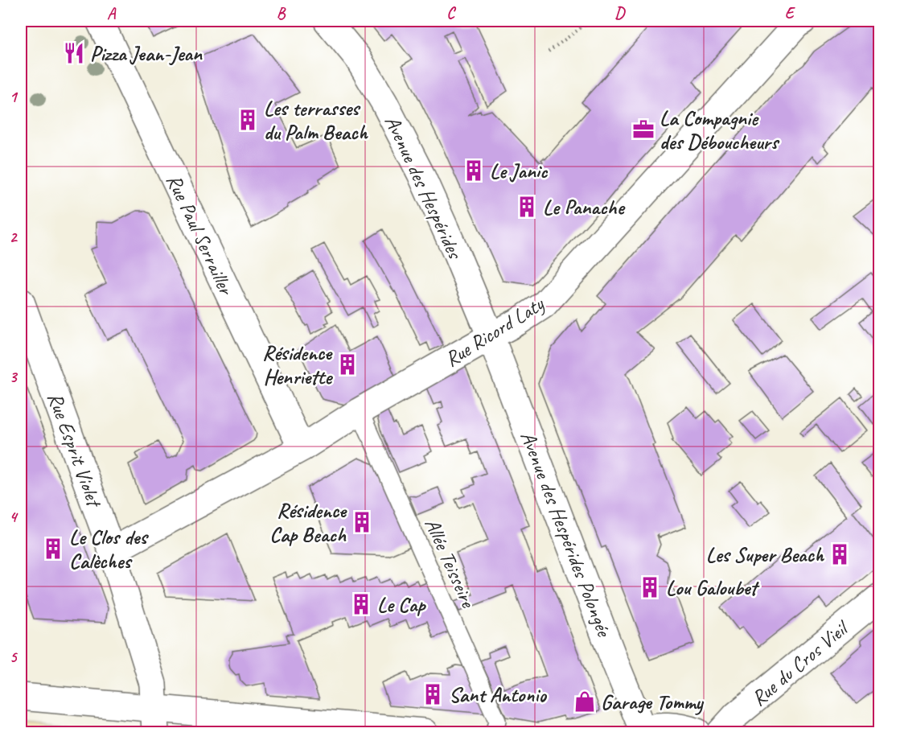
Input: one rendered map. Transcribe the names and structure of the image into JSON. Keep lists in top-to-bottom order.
{
  "streets": {
    "street": [
      "Avenue des Hespérides",
      "Rue Paul Serrailler",
      "Rue Ricord Laty",
      "Rue Esprit Violet",
      "Avenue des Hespérides Polongée",
      "Rue du Cros Vieil"
    ],
    "lane": ["Allée Teisseire"]
  },
  "crossings": [
    ["Avenue des Hespérides", "Rue Ricord Laty"],
    ["Avenue des Hespérides", "Avenue des Hespérides Polongée"],
    ["Rue Paul Serrailler", "Rue Ricord Laty"],
    ["Rue Ricord Laty", "Rue Esprit Violet"],
    ["Rue Ricord Laty", "Avenue des Hespérides Polongée"],
    ["Rue Ricord Laty", "Allée Teisseire"]
  ],
  "places": {
    "restaurant": ["Pizza Jean-Jean"],
    "building": [
      "Les terrasses du Palm Beach",
      "Le Janic",
      "Le Panache",
      "Résidence Henriette",
      "Résidence Cap Beach",
      "Le Clos des Calèches",
      "Les Super Beach",
      "Lou Galoubet",
      "Le Cap",
      "Sant Antonio"
    ],
    "office": ["La Compagnie des Déboucheurs"],
    "shop": ["Garage Tommy"]
  },
  "grid": {
    "columns": [
      "A",
      "B",
      "C",
      "D",
      "E"
    ],
    "rows": [
      "1",
      "2",
      "3",
      "4",
      "5"
    ]
  }
}
